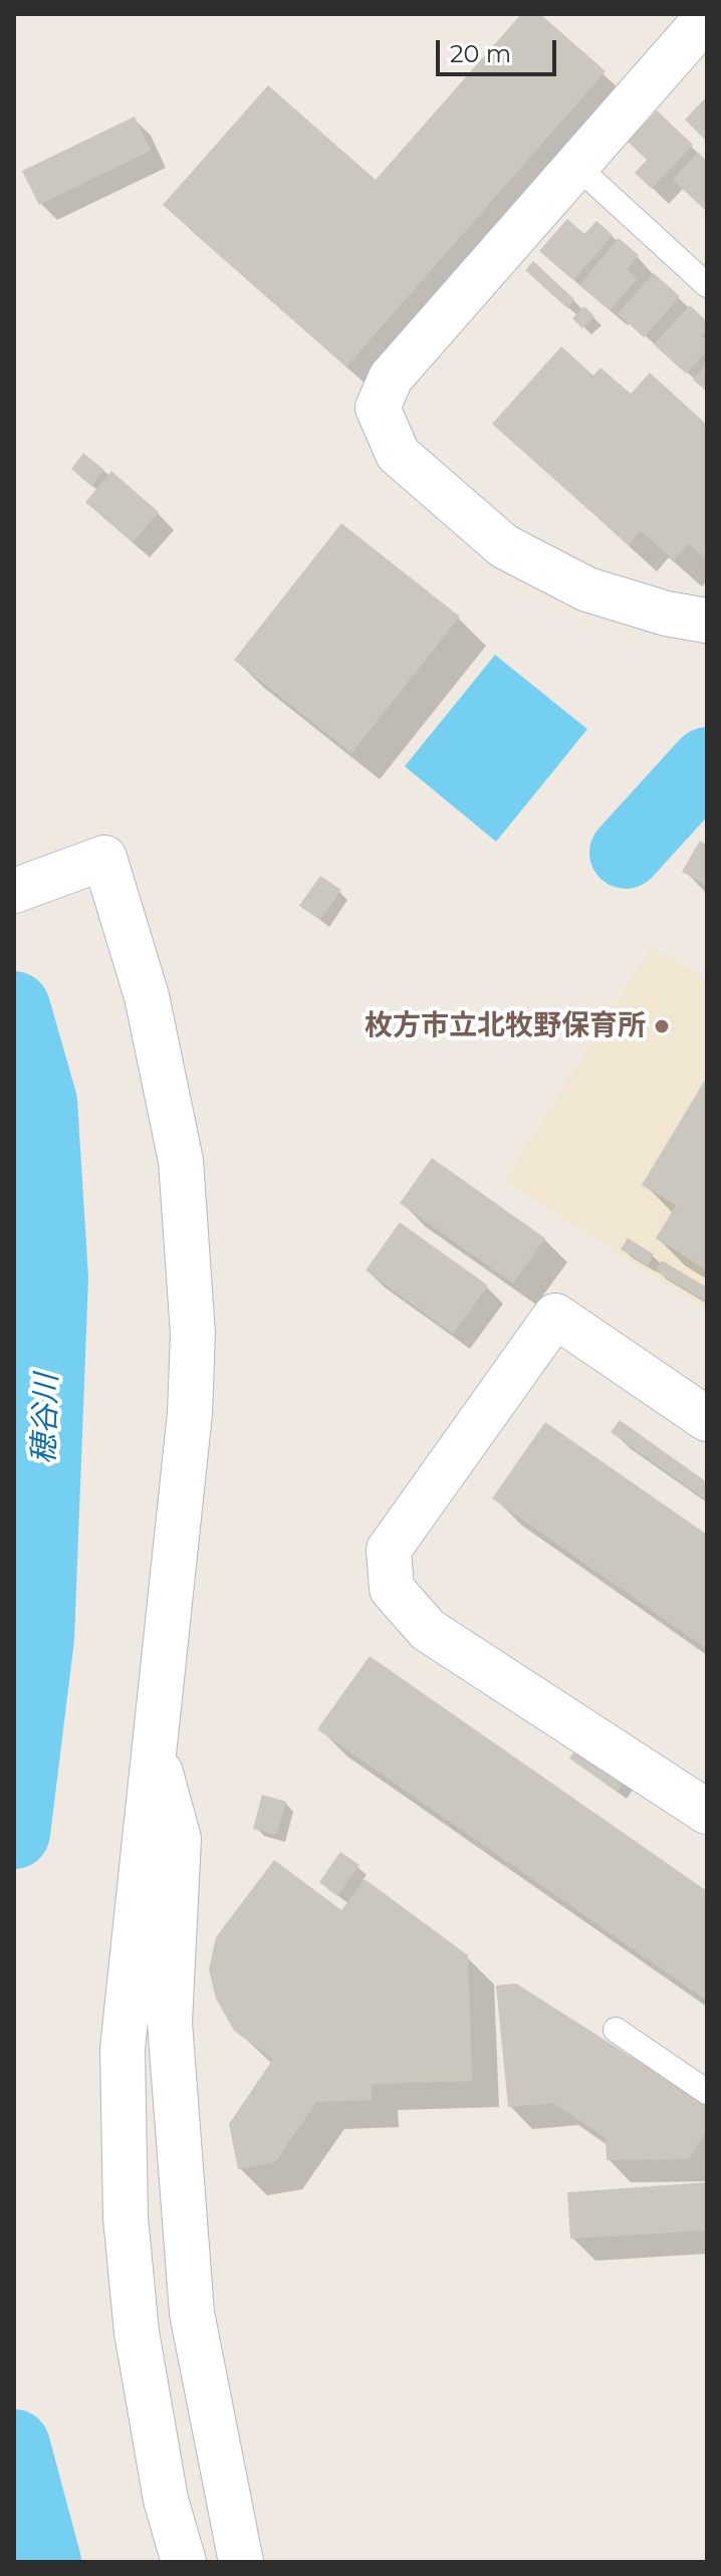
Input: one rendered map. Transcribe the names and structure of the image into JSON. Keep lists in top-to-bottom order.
{
  "water": ["穂谷川"],
  "places": ["枚方市立北牧野保育所"],
  "scale_bar": "20 m"
}
